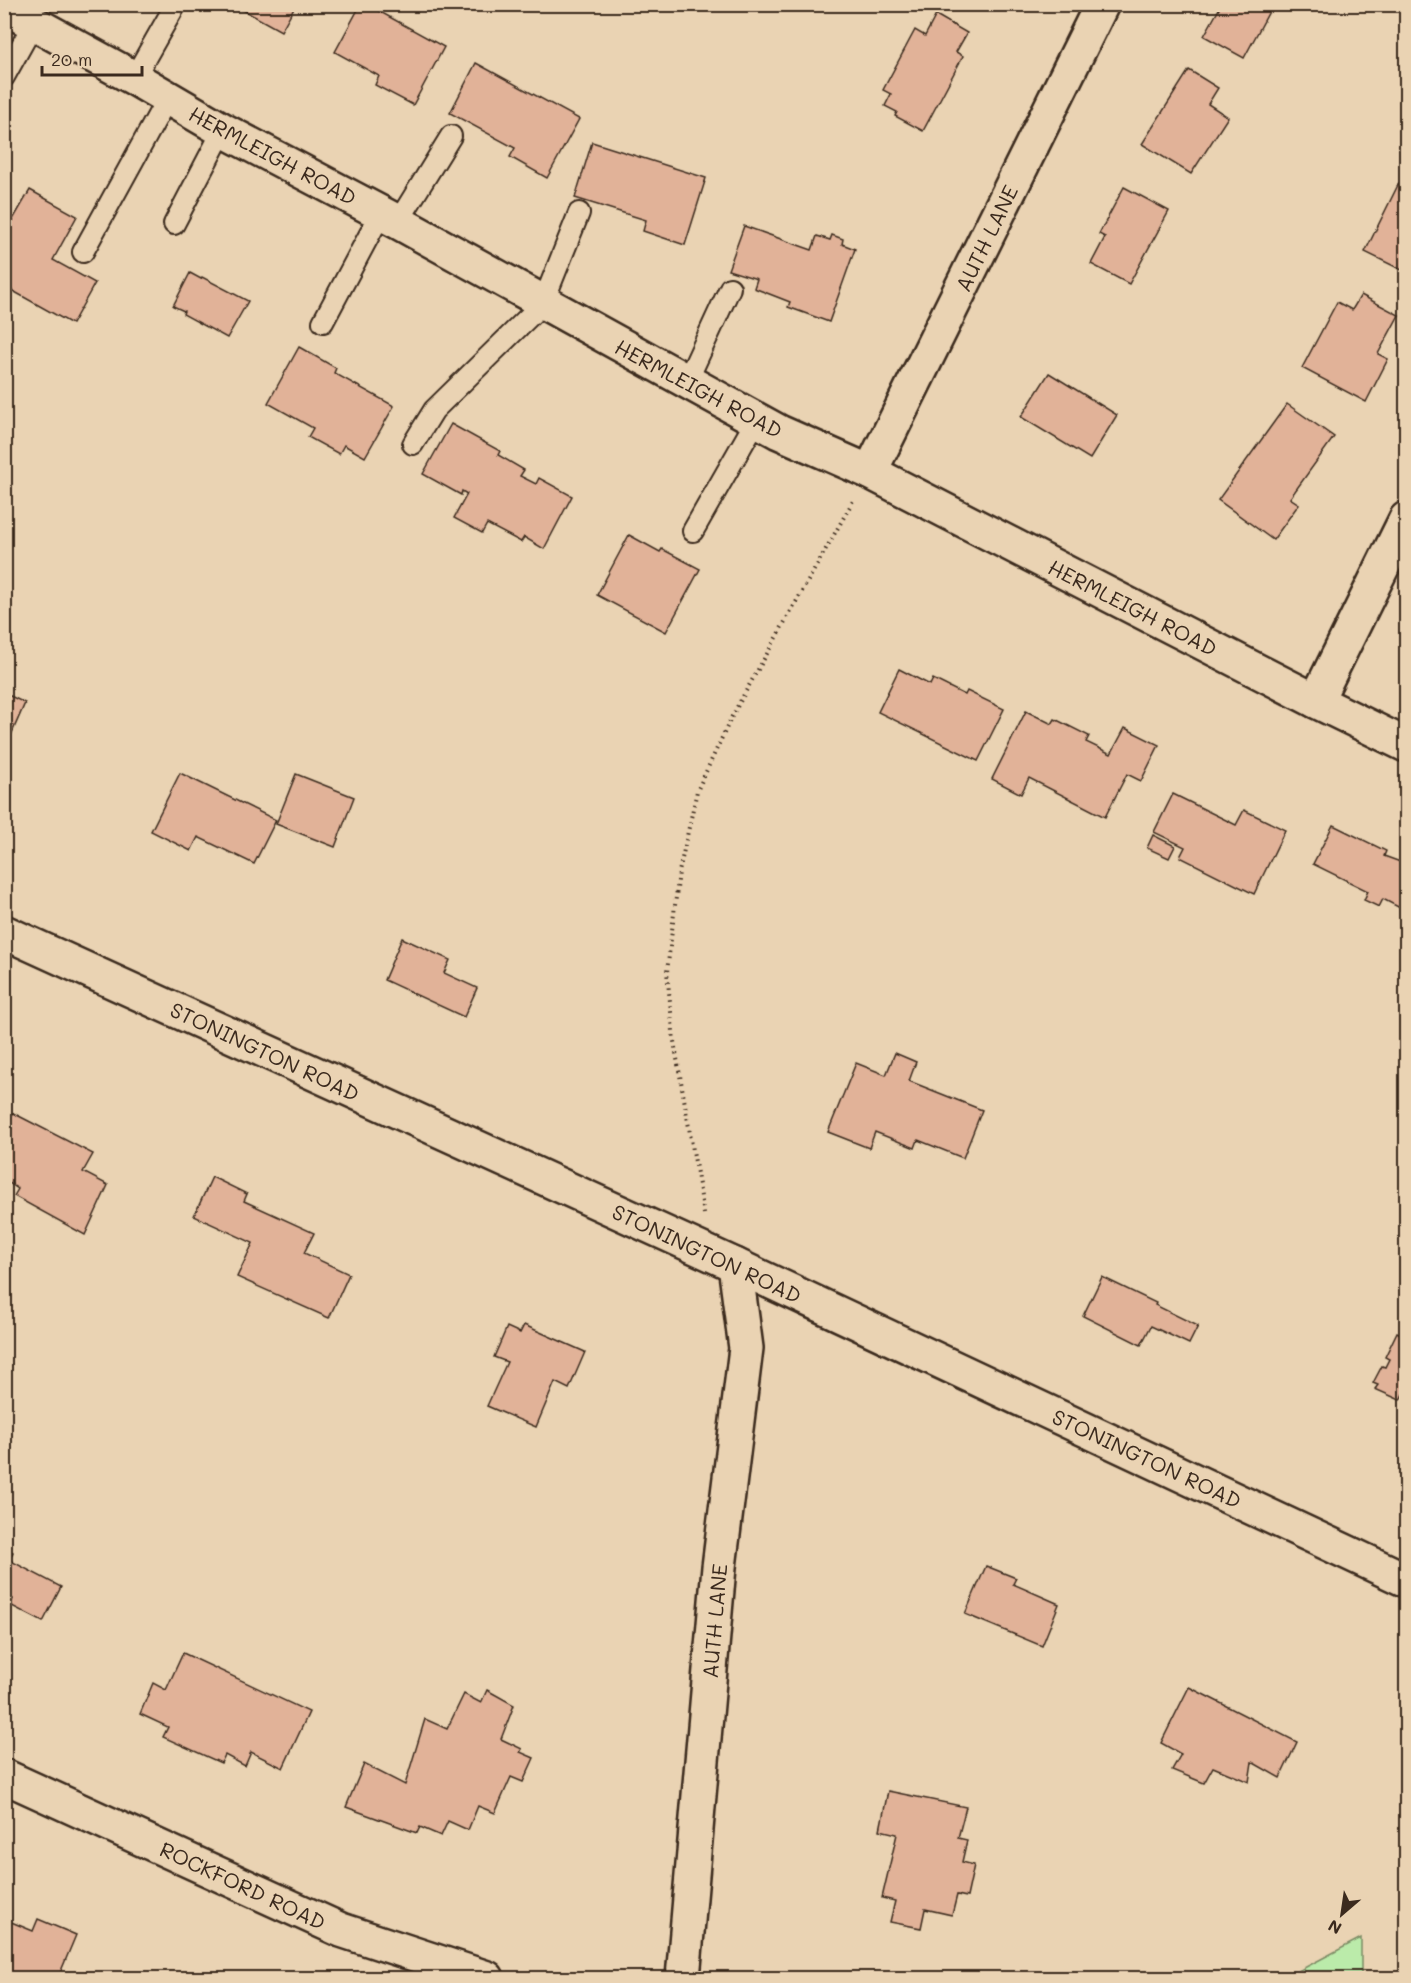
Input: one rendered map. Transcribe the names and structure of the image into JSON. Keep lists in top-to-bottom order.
{
  "streets": {
    "street": [
      "HERMLEIGH ROAD",
      "AUTH LANE",
      "STONINGTON ROAD",
      "ROCKFORD ROAD"
    ]
  },
  "crossings": [
    ["HERMLEIGH ROAD", "AUTH LANE"],
    ["AUTH LANE", "STONINGTON ROAD"]
  ],
  "scale_bar": "20 m",
  "north": "bottom left"
}
